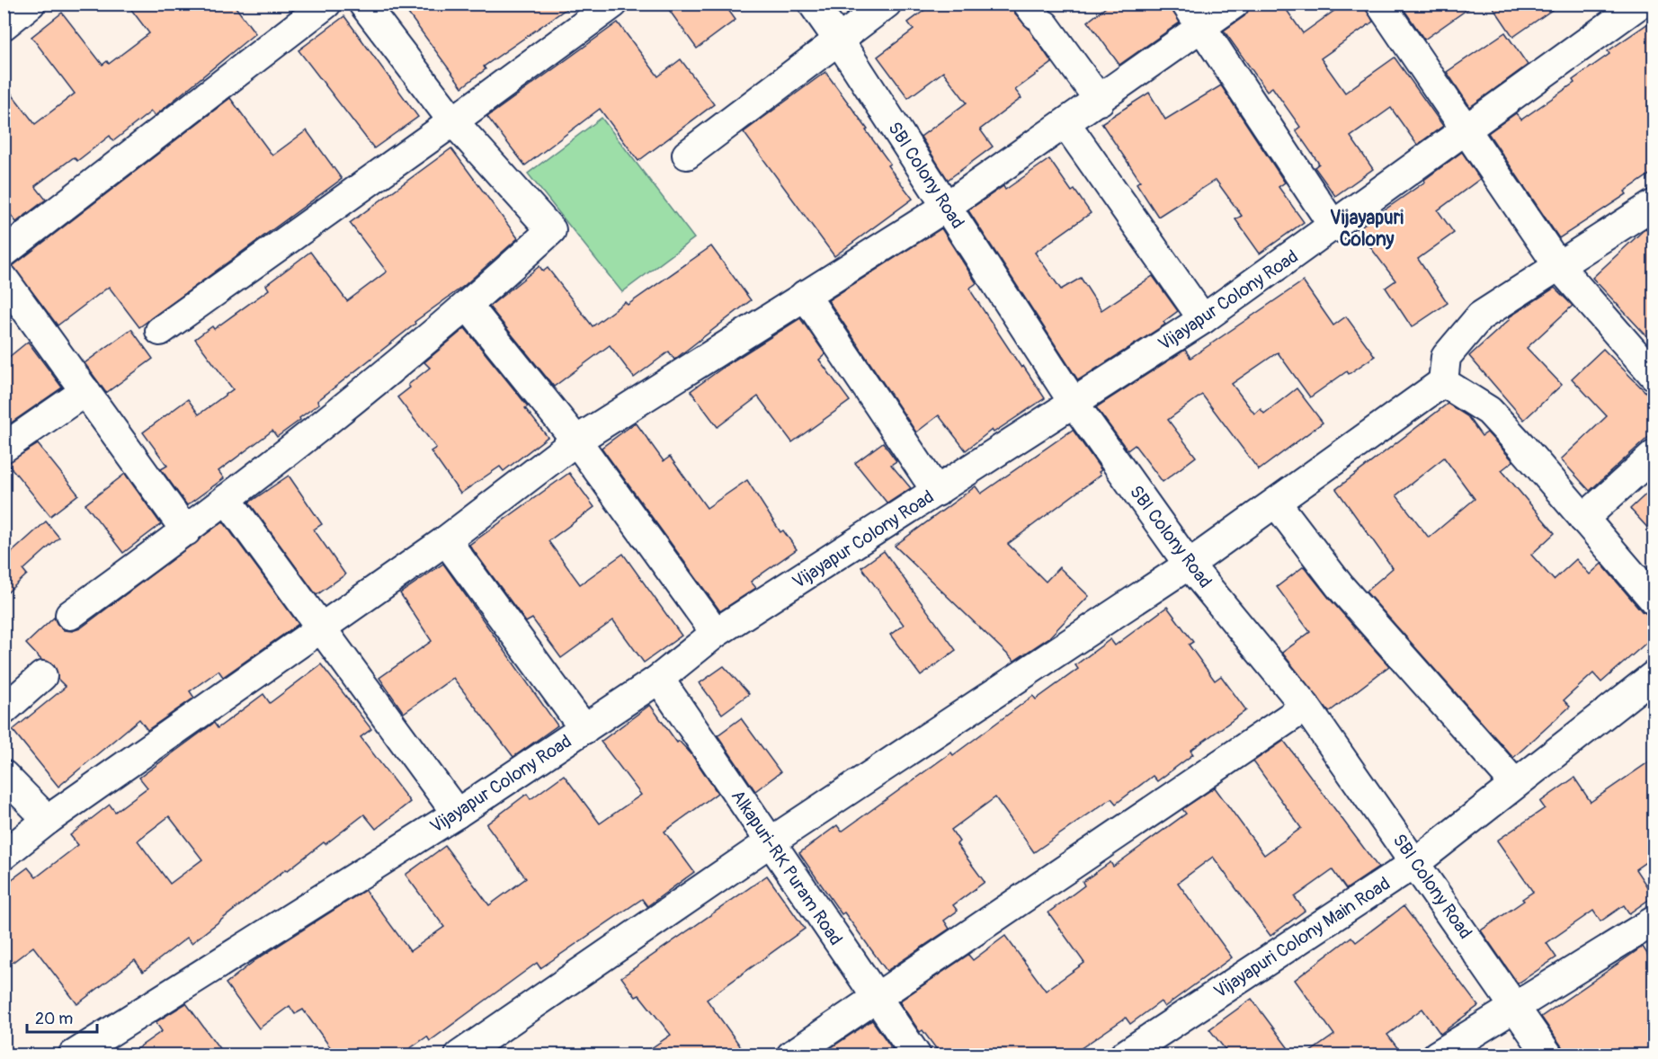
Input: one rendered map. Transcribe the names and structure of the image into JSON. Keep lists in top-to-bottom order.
{
  "streets": {
    "street": [
      "SBI Colony Road",
      "Vijayapur Colony Road",
      "Alkapuri-RK Puram Road",
      "Vijayapuri Colony Main Road"
    ]
  },
  "crossings": [
    ["SBI Colony Road", "Vijayapur Colony Road"],
    ["SBI Colony Road", "Vijayapuri Colony Main Road"],
    ["Vijayapur Colony Road", "Alkapuri-RK Puram Road"]
  ],
  "districts": ["Vijayapuri Colony"],
  "scale_bar": "20 m"
}
